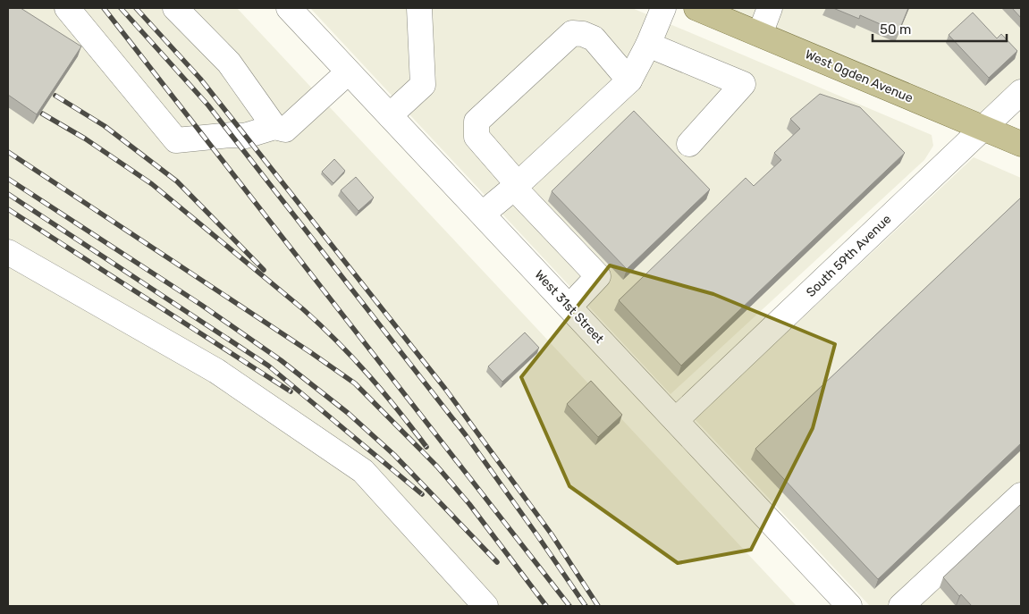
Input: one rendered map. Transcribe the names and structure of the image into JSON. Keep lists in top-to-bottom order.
{
  "streets": {
    "main road": ["West Ogden Avenue"],
    "street": ["South 59th Avenue", "West 31st Street"]
  },
  "crossings": [
    ["West Ogden Avenue", "South 59th Avenue"],
    ["South 59th Avenue", "West 31st Street"]
  ],
  "scale_bar": "50 m"
}
